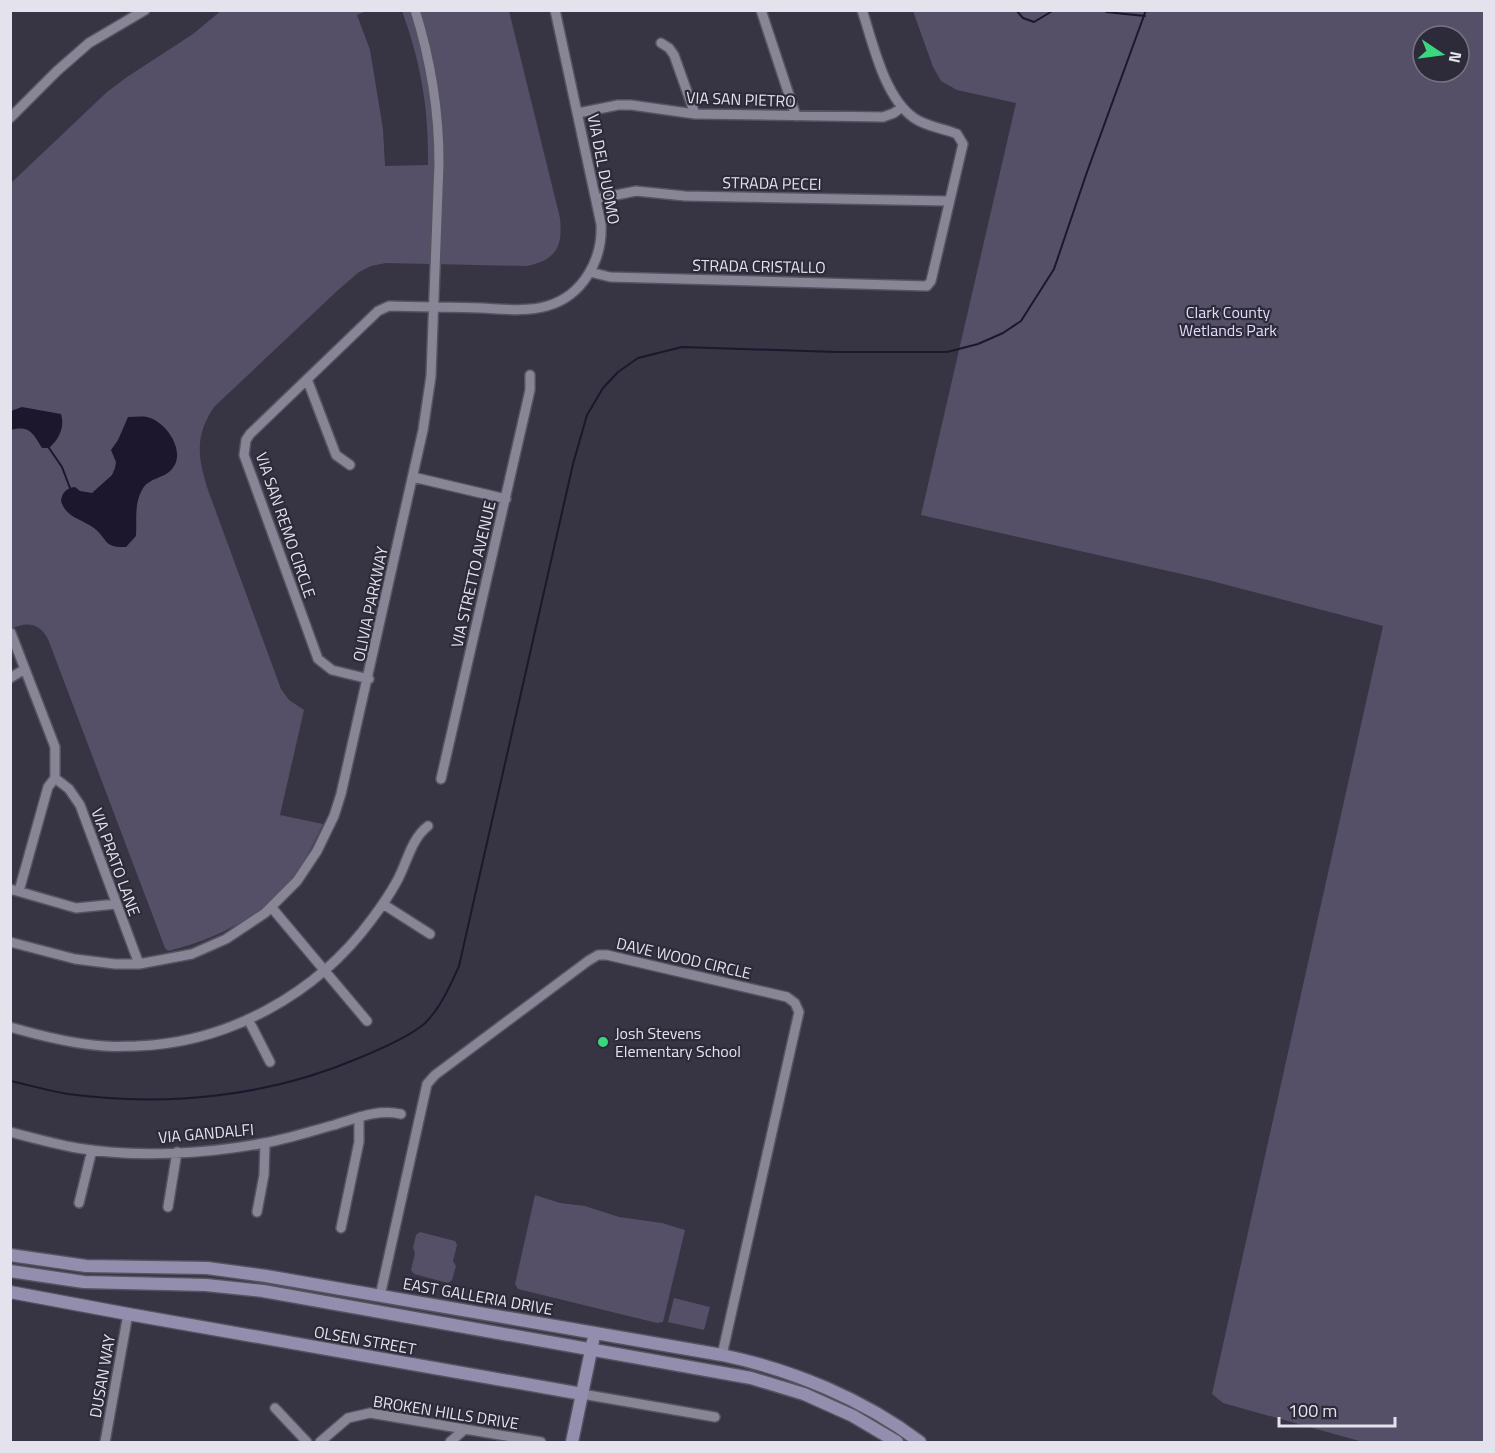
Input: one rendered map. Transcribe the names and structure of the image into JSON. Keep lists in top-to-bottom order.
{
  "streets": {
    "main road": ["EAST GALLERIA DRIVE", "OLSEN STREET"],
    "street": [
      "VIA SAN PIETRO",
      "VIA DEL DUOMO",
      "STRADA PECEI",
      "STRADA CRISTALLO",
      "VIA SAN REMO CIRCLE",
      "VIA STRETTO AVENUE",
      "OLIVIA PARKWAY",
      "VIA PRATO LANE",
      "DAVE WOOD CIRCLE",
      "VIA GANDALFI",
      "DUSAN WAY",
      "BROKEN HILLS DRIVE"
    ]
  },
  "crossings": [
    ["VIA SAN PIETRO", "VIA DEL DUOMO"],
    ["VIA DEL DUOMO", "STRADA PECEI"],
    ["VIA DEL DUOMO", "STRADA CRISTALLO"],
    ["VIA DEL DUOMO", "VIA SAN REMO CIRCLE"],
    ["VIA DEL DUOMO", "OLIVIA PARKWAY"],
    ["STRADA PECEI", "STRADA CRISTALLO"],
    ["VIA SAN REMO CIRCLE", "OLIVIA PARKWAY"],
    ["OLIVIA PARKWAY", "VIA PRATO LANE"],
    ["DAVE WOOD CIRCLE", "EAST GALLERIA DRIVE"],
    ["OLSEN STREET", "DUSAN WAY"]
  ],
  "parks": ["Clark County Wetlands Park"],
  "places": ["Josh Stevens Elementary School"],
  "scale_bar": "100 m",
  "north": "right"
}
